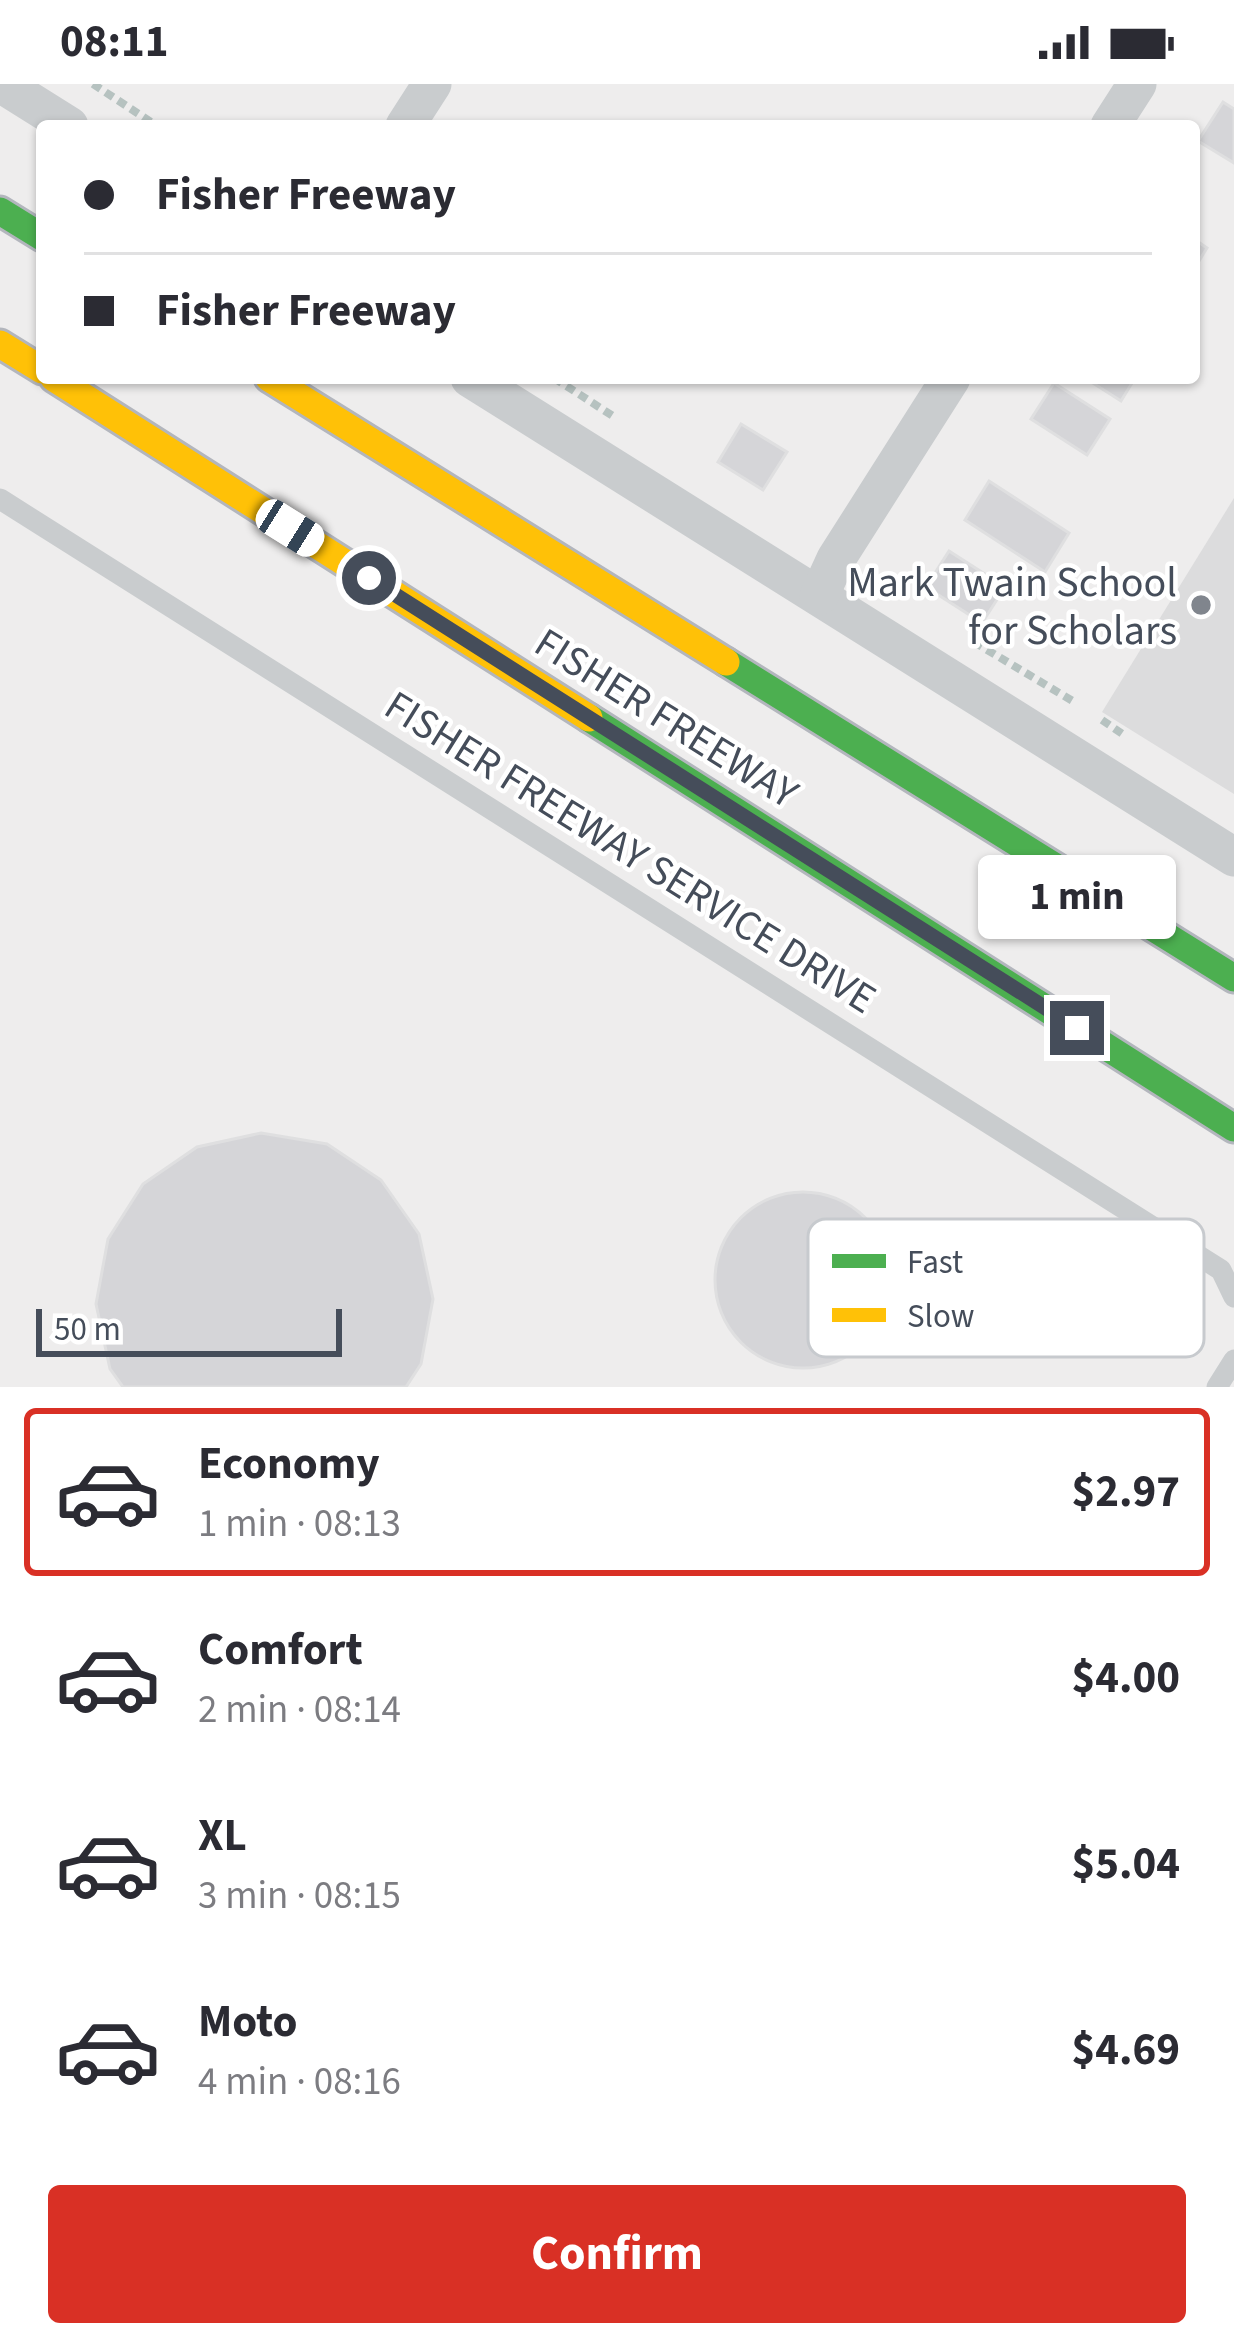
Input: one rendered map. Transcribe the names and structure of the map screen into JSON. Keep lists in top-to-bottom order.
{
  "streets": {
    "highway": ["FISHER FREEWAY"],
    "lane": ["FISHER FREEWAY SERVICE DRIVE"]
  },
  "places": ["Mark Twain School for Scholars"],
  "legend": ["Fast", "Slow"],
  "scale_bar": "50 m",
  "page": {
    "status": "08:11",
    "banner": ["Fisher Freeway", "Fisher Freeway"],
    "bubble": "1 min",
    "scale": "50 m",
    "list": [
      {
        "name": "Economy",
        "note": "1 min · 08:13",
        "value": "$2.97"
      },
      {
        "name": "Comfort",
        "note": "2 min · 08:14",
        "value": "$4.00"
      },
      {
        "name": "XL",
        "note": "3 min · 08:15",
        "value": "$5.04"
      },
      {
        "name": "Moto",
        "note": "4 min · 08:16",
        "value": "$4.69"
      }
    ],
    "buttons": "Confirm"
  }
}
